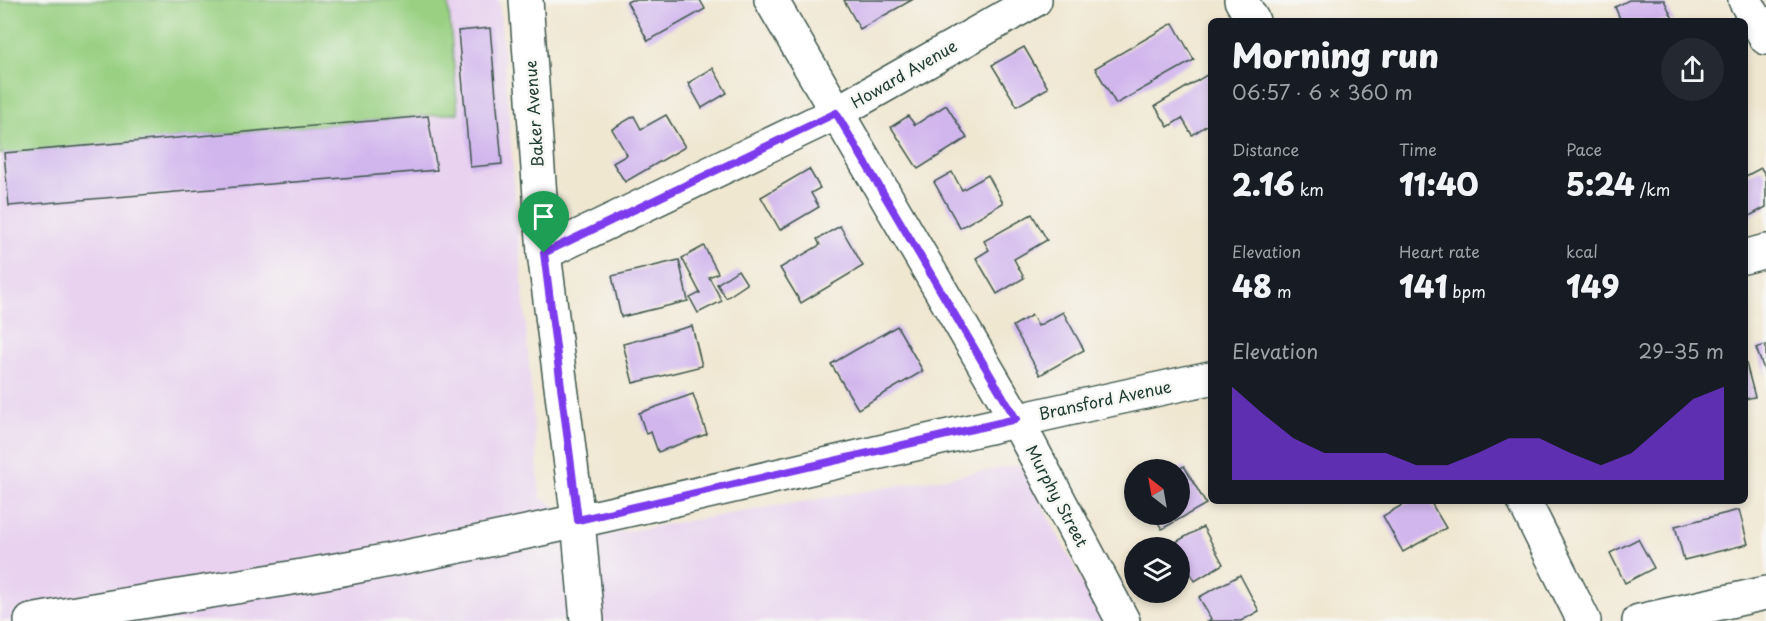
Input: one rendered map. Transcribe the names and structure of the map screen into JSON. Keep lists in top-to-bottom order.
{
  "streets": {
    "street": [
      "Howard Avenue",
      "Baker Avenue",
      "Bransford Avenue",
      "Murphy Street"
    ]
  },
  "crossings": [
    ["Howard Avenue", "Baker Avenue"],
    ["Howard Avenue", "Murphy Street"],
    ["Baker Avenue", "Bransford Avenue"],
    ["Bransford Avenue", "Murphy Street"]
  ],
  "north": "top left",
  "page": {
    "heading": ["Morning run", "06:57 · 6 × 360 m"],
    "stats": [
      ["Distance", "2.16 km"],
      ["Time", "11:40"],
      ["Pace", "5:24 /km"],
      ["Elevation", "48 m"],
      ["Heart rate", "141 bpm"],
      ["kcal", "149"]
    ],
    "chart": ["Elevation", "29–35 m"]
  }
}
